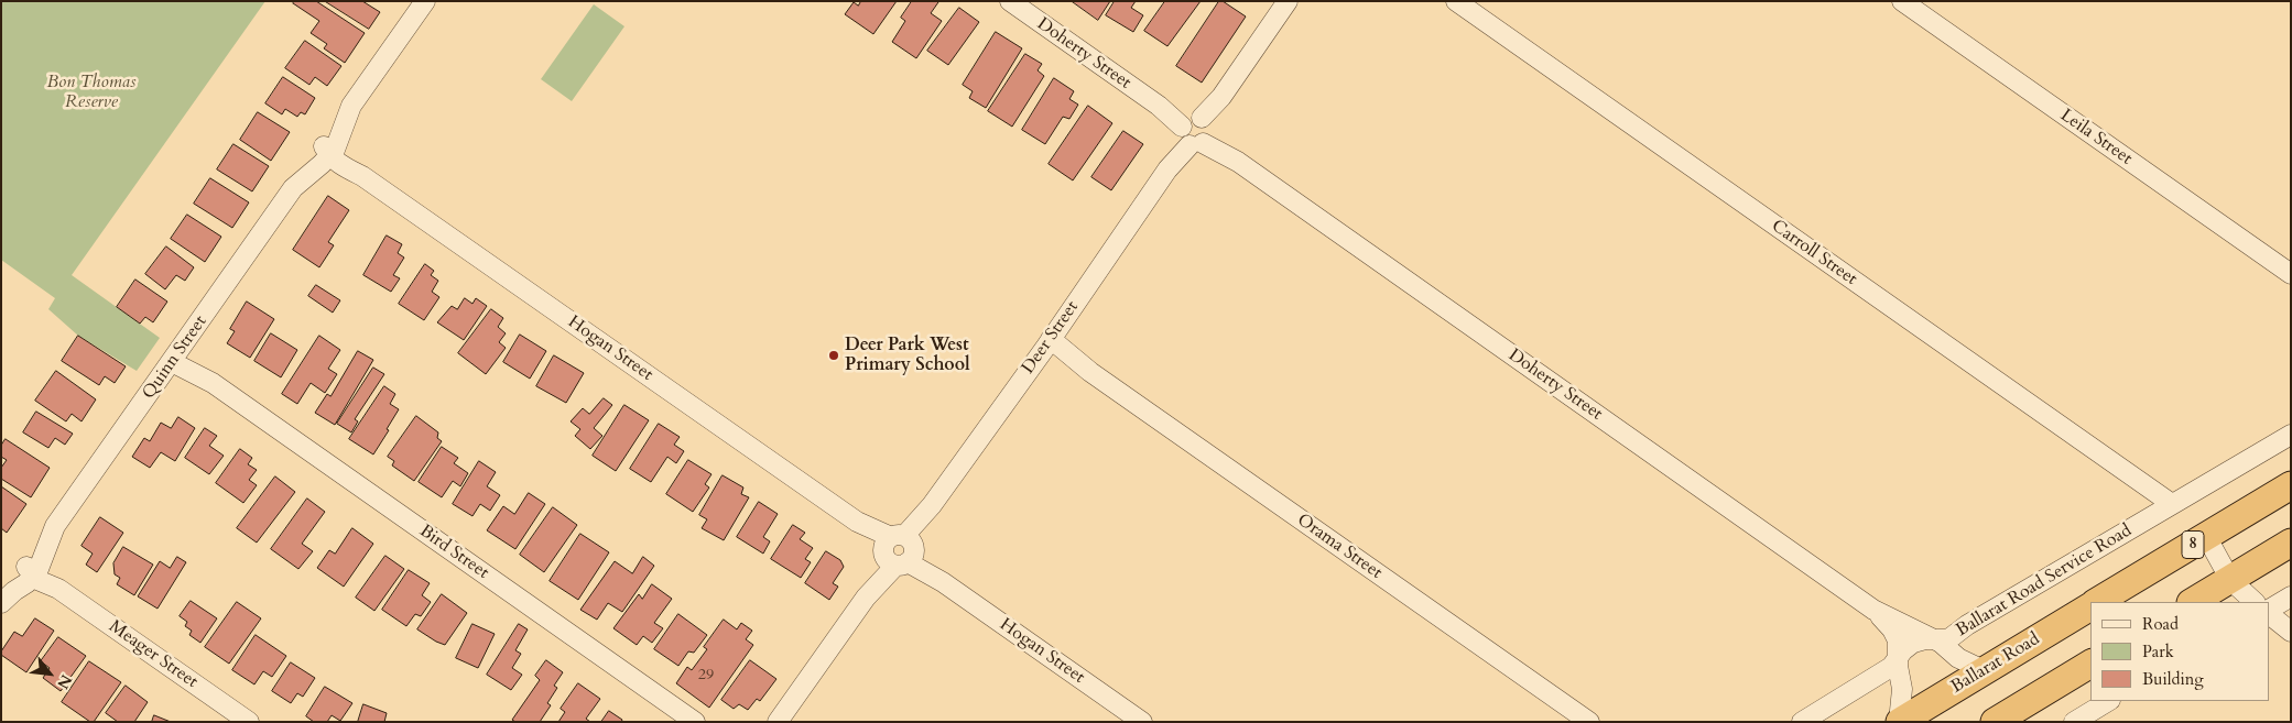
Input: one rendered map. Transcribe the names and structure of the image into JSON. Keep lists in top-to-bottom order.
{
  "streets": {
    "highway": ["8", "Ballarat Road"],
    "street": [
      "Doherty Street",
      "Leila Street",
      "Carroll Street",
      "Deer Street",
      "Hogan Street",
      "Quinn Street",
      "Orama Street",
      "Bird Street",
      "Ballarat Road Service Road",
      "Meager Street"
    ]
  },
  "crossings": [
    ["Doherty Street", "Deer Street"],
    ["Doherty Street", "Ballarat Road Service Road"],
    ["Doherty Street", "Ballarat Road"],
    ["Carroll Street", "Ballarat Road Service Road"],
    ["Deer Street", "Hogan Street"],
    ["Deer Street", "Orama Street"],
    ["Hogan Street", "Quinn Street"],
    ["Quinn Street", "Bird Street"],
    ["Quinn Street", "Meager Street"]
  ],
  "parks": ["Bon Thomas Reserve"],
  "places": ["Deer Park West Primary School"],
  "house_numbers": ["29"],
  "legend": ["Road", "Park", "Building"],
  "north": "bottom right"
}
